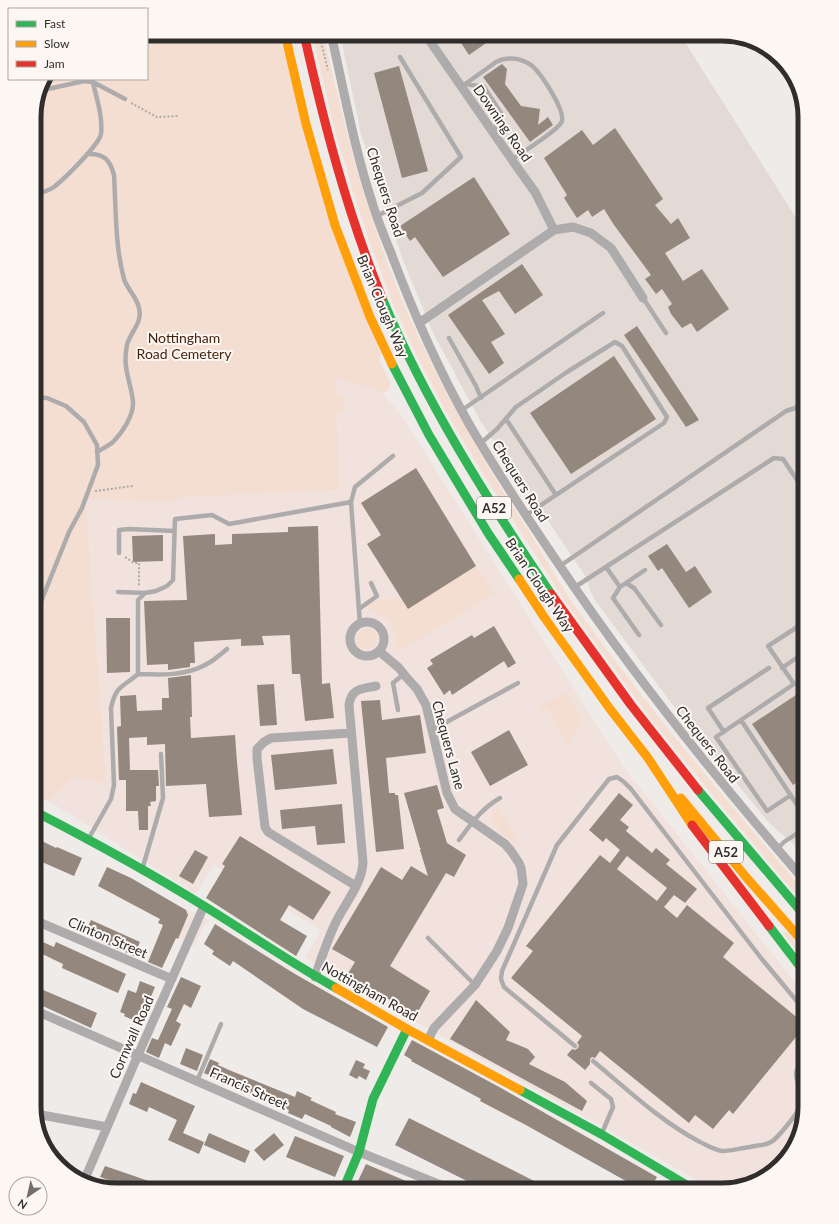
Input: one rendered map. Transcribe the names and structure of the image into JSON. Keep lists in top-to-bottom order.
{
  "streets": {
    "main road": ["Brian Clough Way", "A52", "Nottingham Road"],
    "street": [
      "Downing Road",
      "Chequers Road",
      "Chequers Lane",
      "Clinton Street",
      "Cornwall Road",
      "Francis Street"
    ]
  },
  "crossings": [
    ["Chequers Lane", "Nottingham Road"],
    ["Clinton Street", "Cornwall Road"],
    ["Nottingham Road", "Cornwall Road"],
    ["Cornwall Road", "Francis Street"]
  ],
  "parks": ["Nottingham Road Cemetery"],
  "legend": ["Fast", "Slow", "Jam"],
  "north": "bottom left"
}
